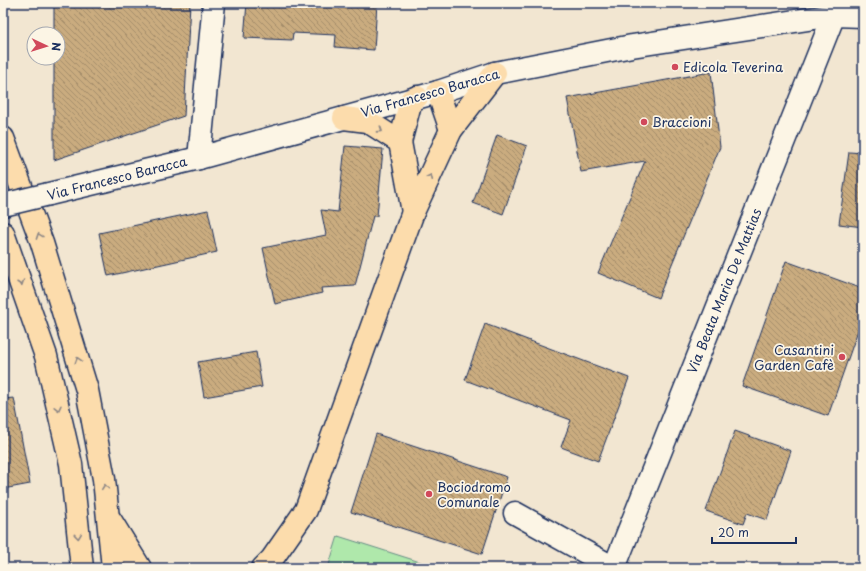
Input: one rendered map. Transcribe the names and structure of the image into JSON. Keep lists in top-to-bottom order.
{
  "streets": {
    "main road": ["Via Francesco Baracca", "Via Beata Maria De Mattias"]
  },
  "crossings": [
    ["Via Francesco Baracca", "Via Beata Maria De Mattias"]
  ],
  "places": [
    "Edicola Teverina",
    "Braccioni",
    "Casantini Garden Cafè",
    "Bociodromo Comunale"
  ],
  "scale_bar": "20 m",
  "north": "right"
}
